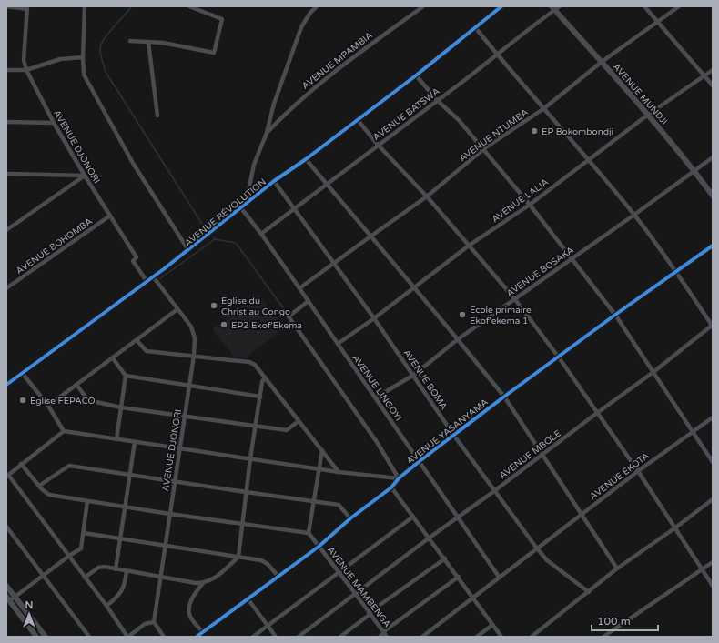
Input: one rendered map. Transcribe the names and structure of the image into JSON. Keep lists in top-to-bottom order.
{
  "streets": {
    "street": [
      "AVENUE MPAMBIA",
      "AVENUE MUNDJI",
      "AVENUE BATSWA",
      "AVENUE NTUMBA",
      "AVENUE DJONORI",
      "AVENUE LALIA",
      "AVENUE RÉVOLUTION",
      "AVENUE BOHOMBA",
      "AVENUE BOSAKA",
      "AVENUE BOMA",
      "AVENUE LINGOYI",
      "AVENUE YASANYAMA",
      "AVENUE MBOLE",
      "AVENUE EKOTA",
      "AVENUE MAMBENGA"
    ]
  },
  "crossings": [
    ["AVENUE MUNDJI", "AVENUE BATSWA"],
    ["AVENUE MUNDJI", "AVENUE NTUMBA"],
    ["AVENUE MUNDJI", "AVENUE LALIA"],
    ["AVENUE MUNDJI", "AVENUE BOSAKA"],
    ["AVENUE BATSWA", "AVENUE BOMA"],
    ["AVENUE BATSWA", "AVENUE LINGOYI"],
    ["AVENUE NTUMBA", "AVENUE BOMA"],
    ["AVENUE NTUMBA", "AVENUE LINGOYI"],
    ["AVENUE DJONORI", "AVENUE RÉVOLUTION"],
    ["AVENUE DJONORI", "AVENUE BOHOMBA"],
    ["AVENUE LALIA", "AVENUE BOMA"],
    ["AVENUE LALIA", "AVENUE LINGOYI"],
    ["AVENUE RÉVOLUTION", "AVENUE BOMA"],
    ["AVENUE RÉVOLUTION", "AVENUE LINGOYI"],
    ["AVENUE BOSAKA", "AVENUE BOMA"],
    ["AVENUE BOSAKA", "AVENUE LINGOYI"],
    ["AVENUE BOMA", "AVENUE YASANYAMA"],
    ["AVENUE BOMA", "AVENUE MBOLE"],
    ["AVENUE BOMA", "AVENUE EKOTA"],
    ["AVENUE LINGOYI", "AVENUE YASANYAMA"],
    ["AVENUE LINGOYI", "AVENUE MBOLE"],
    ["AVENUE LINGOYI", "AVENUE EKOTA"],
    ["AVENUE YASANYAMA", "AVENUE MAMBENGA"],
    ["AVENUE MBOLE", "AVENUE MAMBENGA"]
  ],
  "places": [
    "EP Bokombondji",
    "Eglise du Christ au Congo",
    "Ecole primaire Ekof'ekema 1",
    "EP2 Ekof'Ekema",
    "Eglise FEPACO"
  ],
  "scale_bar": "100 m",
  "north": "top"
}
